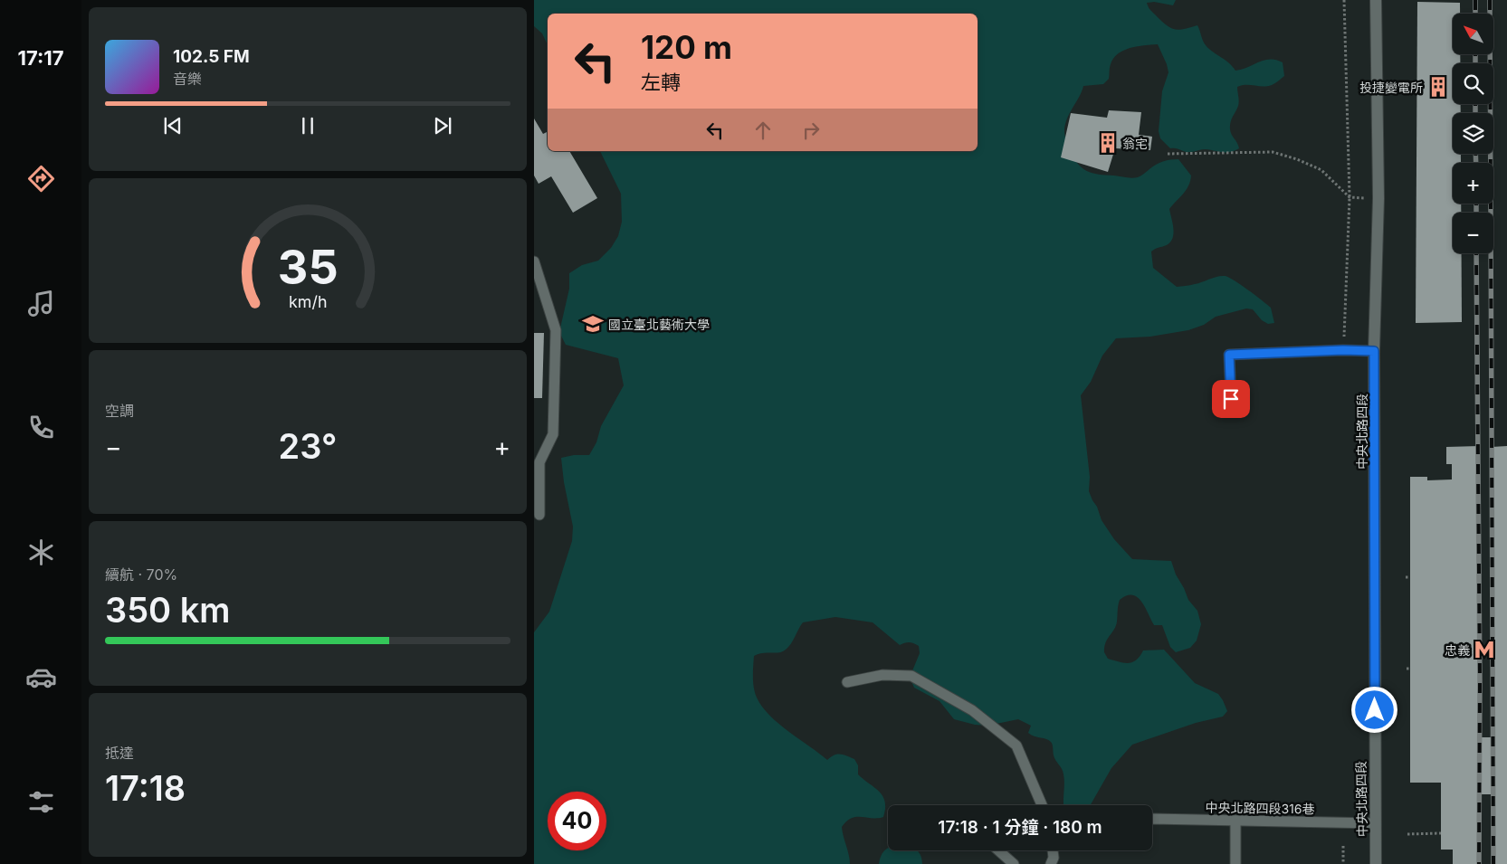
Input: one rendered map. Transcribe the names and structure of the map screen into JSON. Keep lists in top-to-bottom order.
{
  "streets": {
    "street": ["中央北路四段"],
    "lane": ["中央北路四段316巷"]
  },
  "crossings": [
    ["中央北路四段", "中央北路四段316巷"]
  ],
  "places": {
    "building": ["投捷變電所", "翁宅"],
    "school or university": ["國立臺北藝術大學"],
    "metro station": ["忠義"]
  },
  "north": "top left",
  "page": {
    "tabs": "17:17",
    "map_buttons": ["+", "−"],
    "turn": ["120 m", "左轉"],
    "song": ["102.5 FM", "音樂"],
    "tile": [
      "空調",
      ["續航 · 70%", "350 km"],
      ["抵達", "17:18"]
    ],
    "heat": ["−", "23°", "+"],
    "limit": "40",
    "trip": "17:18 · 1 分鐘 · 180 m",
    "gauge": ["35", "km/h"]
  }
}
